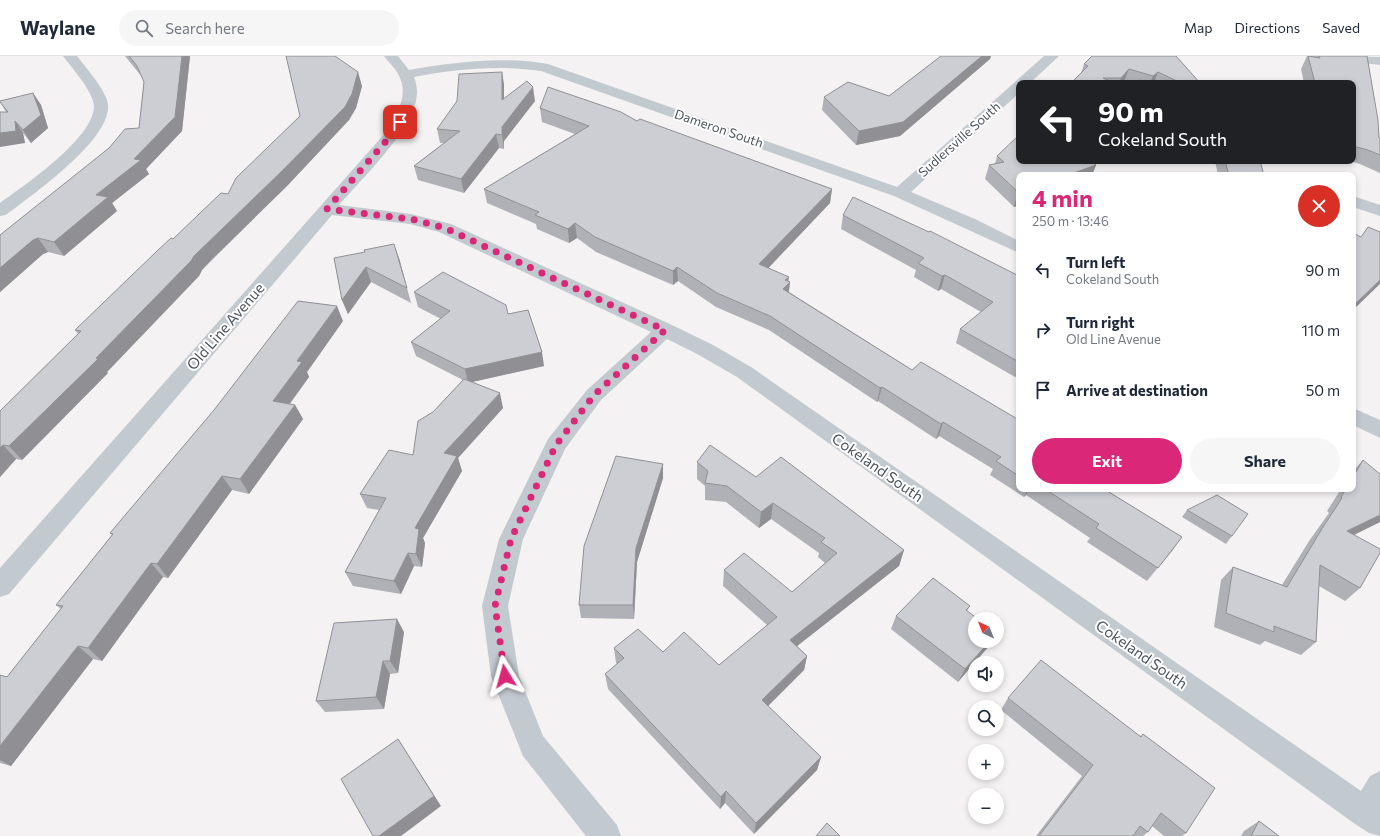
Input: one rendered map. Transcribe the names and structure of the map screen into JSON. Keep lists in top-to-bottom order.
{
  "streets": {
    "street": [
      "Dameron South",
      "Sudlersville South",
      "Old Line Avenue",
      "Cokeland South"
    ]
  },
  "crossings": [
    ["Dameron South", "Sudlersville South"],
    ["Dameron South", "Old Line Avenue"],
    ["Old Line Avenue", "Cokeland South"]
  ],
  "north": "top left",
  "page": {
    "header": "Waylane",
    "search": "Search here",
    "nav": ["Map", "Directions", "Saved"],
    "turn": ["90 m", "Cokeland South"],
    "heading": ["4 min", "250 m · 13:46"],
    "list": [
      {
        "name": "Turn left",
        "note": "Cokeland South",
        "value": "90 m"
      },
      {
        "name": "Turn right",
        "note": "Old Line Avenue",
        "value": "110 m"
      },
      {
        "name": "Arrive at destination",
        "value": "50 m"
      }
    ],
    "buttons": ["Exit", "Share"],
    "map_buttons": ["+", "−"]
  }
}
